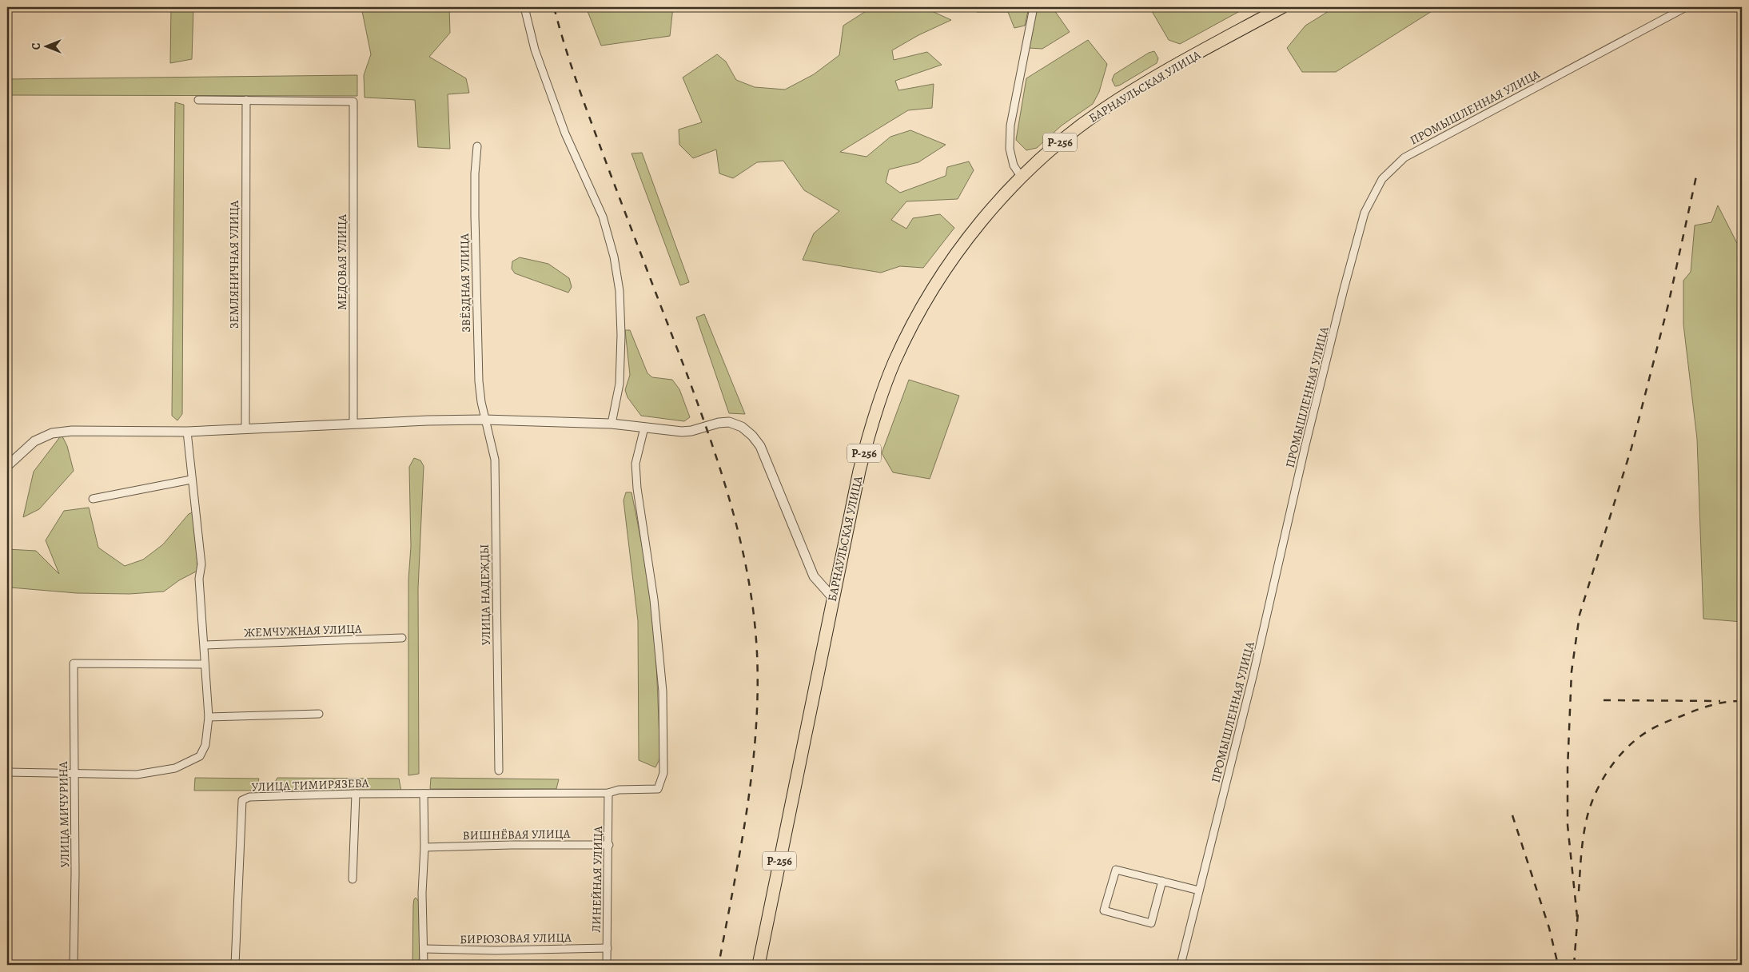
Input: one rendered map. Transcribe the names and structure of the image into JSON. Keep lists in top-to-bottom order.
{
  "streets": {
    "highway": ["БАРНАУЛЬСКАЯ УЛИЦА", "Р-256"],
    "street": [
      "ПРОМЫШЛЕННАЯ УЛИЦА",
      "МЕДОВАЯ УЛИЦА",
      "ЗЕМЛЯНИЧНАЯ УЛИЦА",
      "ЗВЁЗДНАЯ УЛИЦА",
      "УЛИЦА НАДЕЖДЫ",
      "ЖЕМЧУЖНАЯ УЛИЦА",
      "УЛИЦА ТИМИРЯЗЕВА",
      "УЛИЦА МИЧУРИНА",
      "ВИШНЁВАЯ УЛИЦА",
      "ЛИНЕЙНАЯ УЛИЦА",
      "БИРЮЗОВАЯ УЛИЦА"
    ]
  },
  "crossings": [
    ["МЕДОВАЯ УЛИЦА", "ЗЕМЛЯНИЧНАЯ УЛИЦА"],
    ["ЗВЁЗДНАЯ УЛИЦА", "УЛИЦА НАДЕЖДЫ"],
    ["УЛИЦА ТИМИРЯЗЕВА", "ЛИНЕЙНАЯ УЛИЦА"],
    ["ВИШНЁВАЯ УЛИЦА", "ЛИНЕЙНАЯ УЛИЦА"],
    ["ЛИНЕЙНАЯ УЛИЦА", "БИРЮЗОВАЯ УЛИЦА"]
  ],
  "north": "left"
}
